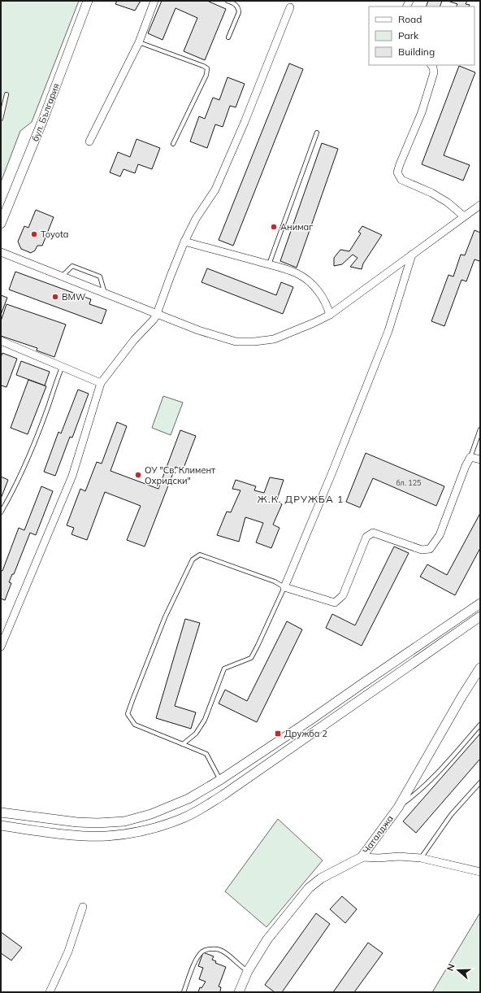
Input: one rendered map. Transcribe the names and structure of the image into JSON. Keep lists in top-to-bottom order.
{
  "streets": {
    "street": ["бул. България", "Чаталджа"]
  },
  "districts": ["Ж.К. ДРУЖБА 1"],
  "places": {
    "other": [
      "Анимаг",
      "Toyota",
      "BMW",
      "ОУ \"Св. Климент Охридски\""
    ],
    "transit": ["Дружба 2"]
  },
  "house_numbers": ["бл. 125"],
  "legend": ["Road", "Park", "Building"],
  "north": "left"
}
